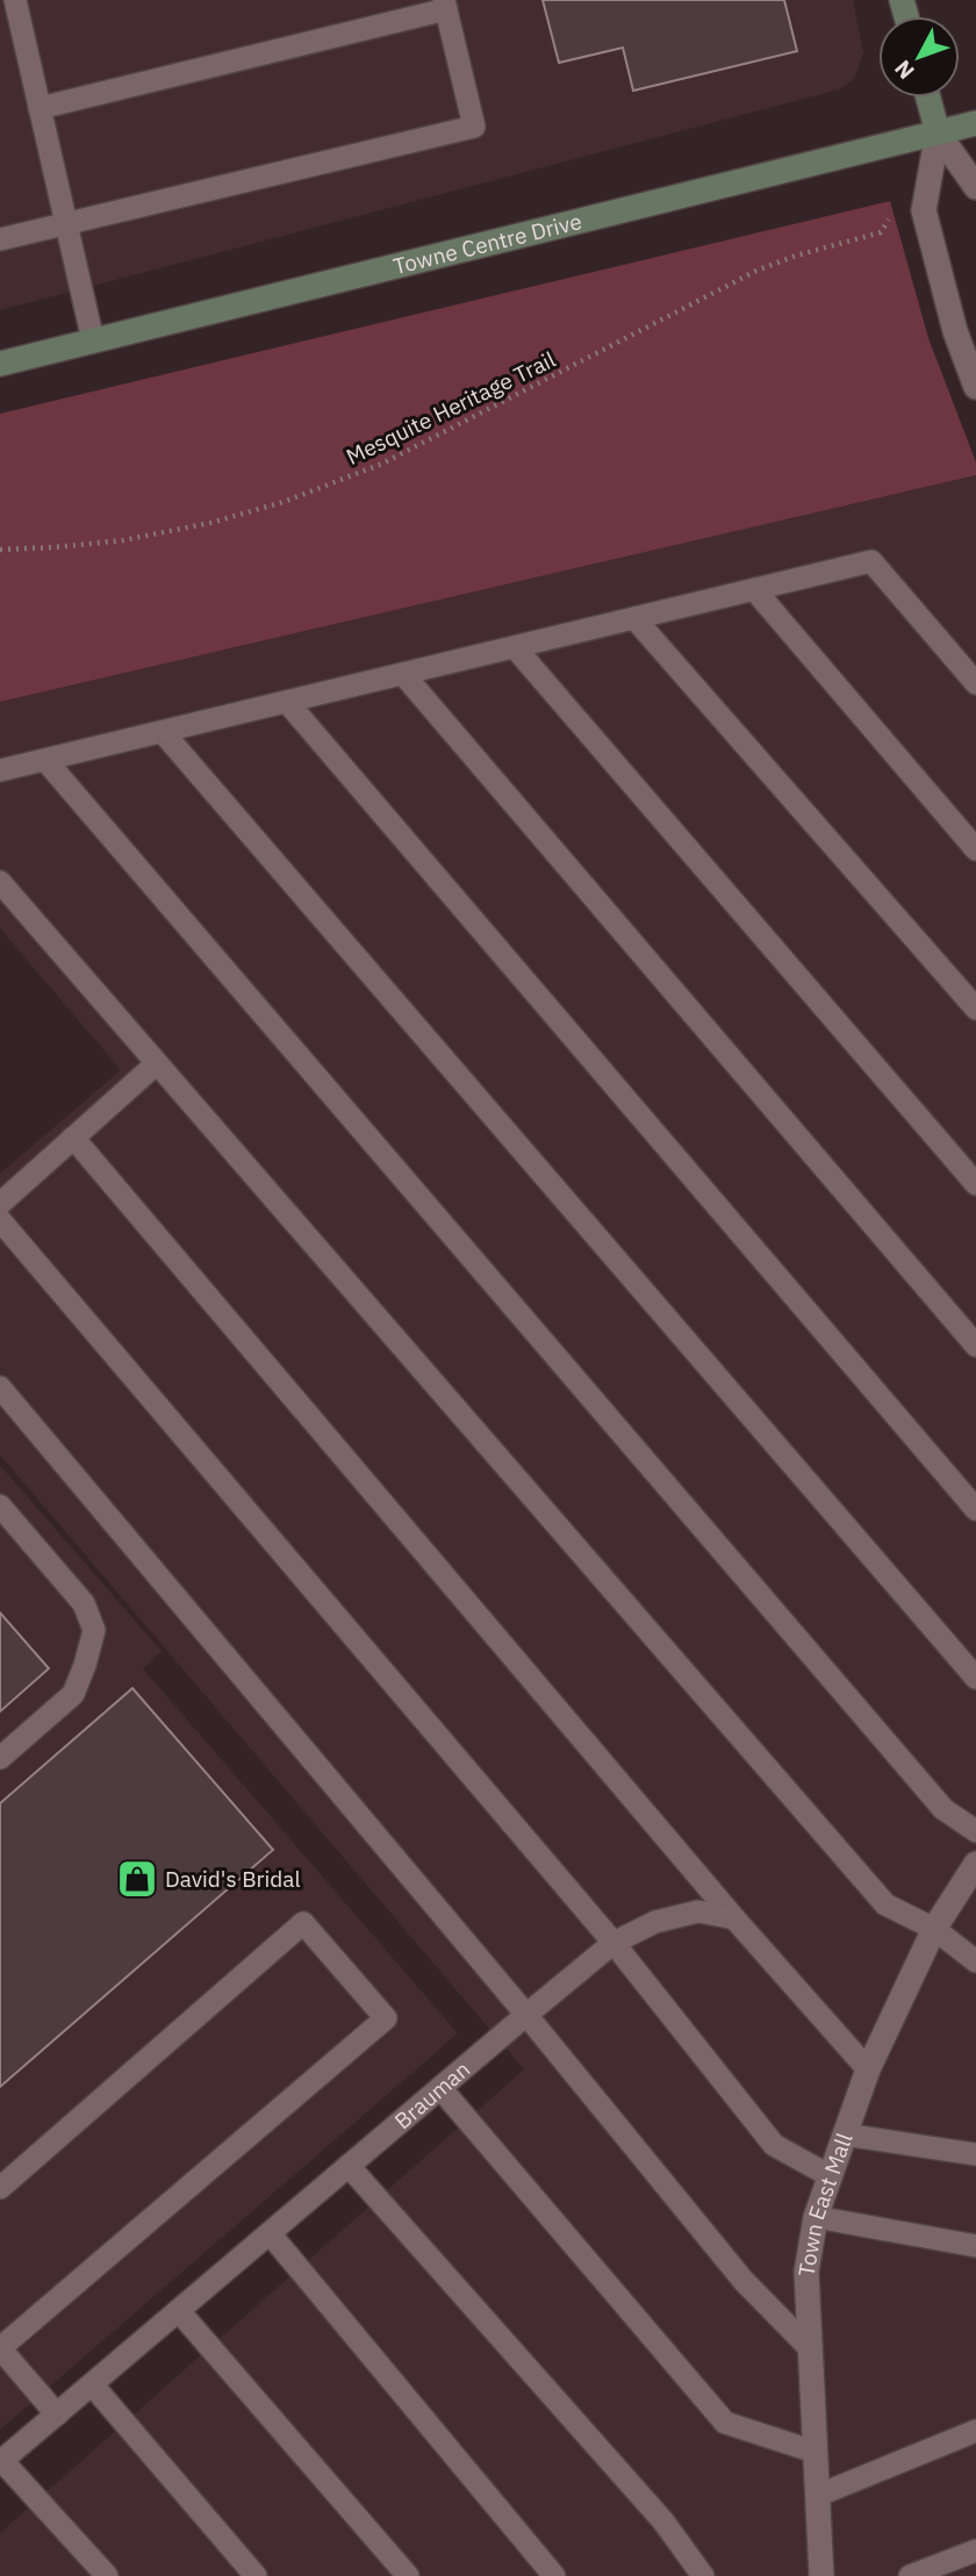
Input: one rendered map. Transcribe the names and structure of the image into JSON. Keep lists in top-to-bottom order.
{
  "streets": {
    "street": ["Towne Centre Drive", "Town East Mall"],
    "lane": ["Brauman"],
    "path": ["Mesquite Heritage Trail"]
  },
  "places": {
    "shop": ["David's Bridal"]
  },
  "north": "bottom left"
}
